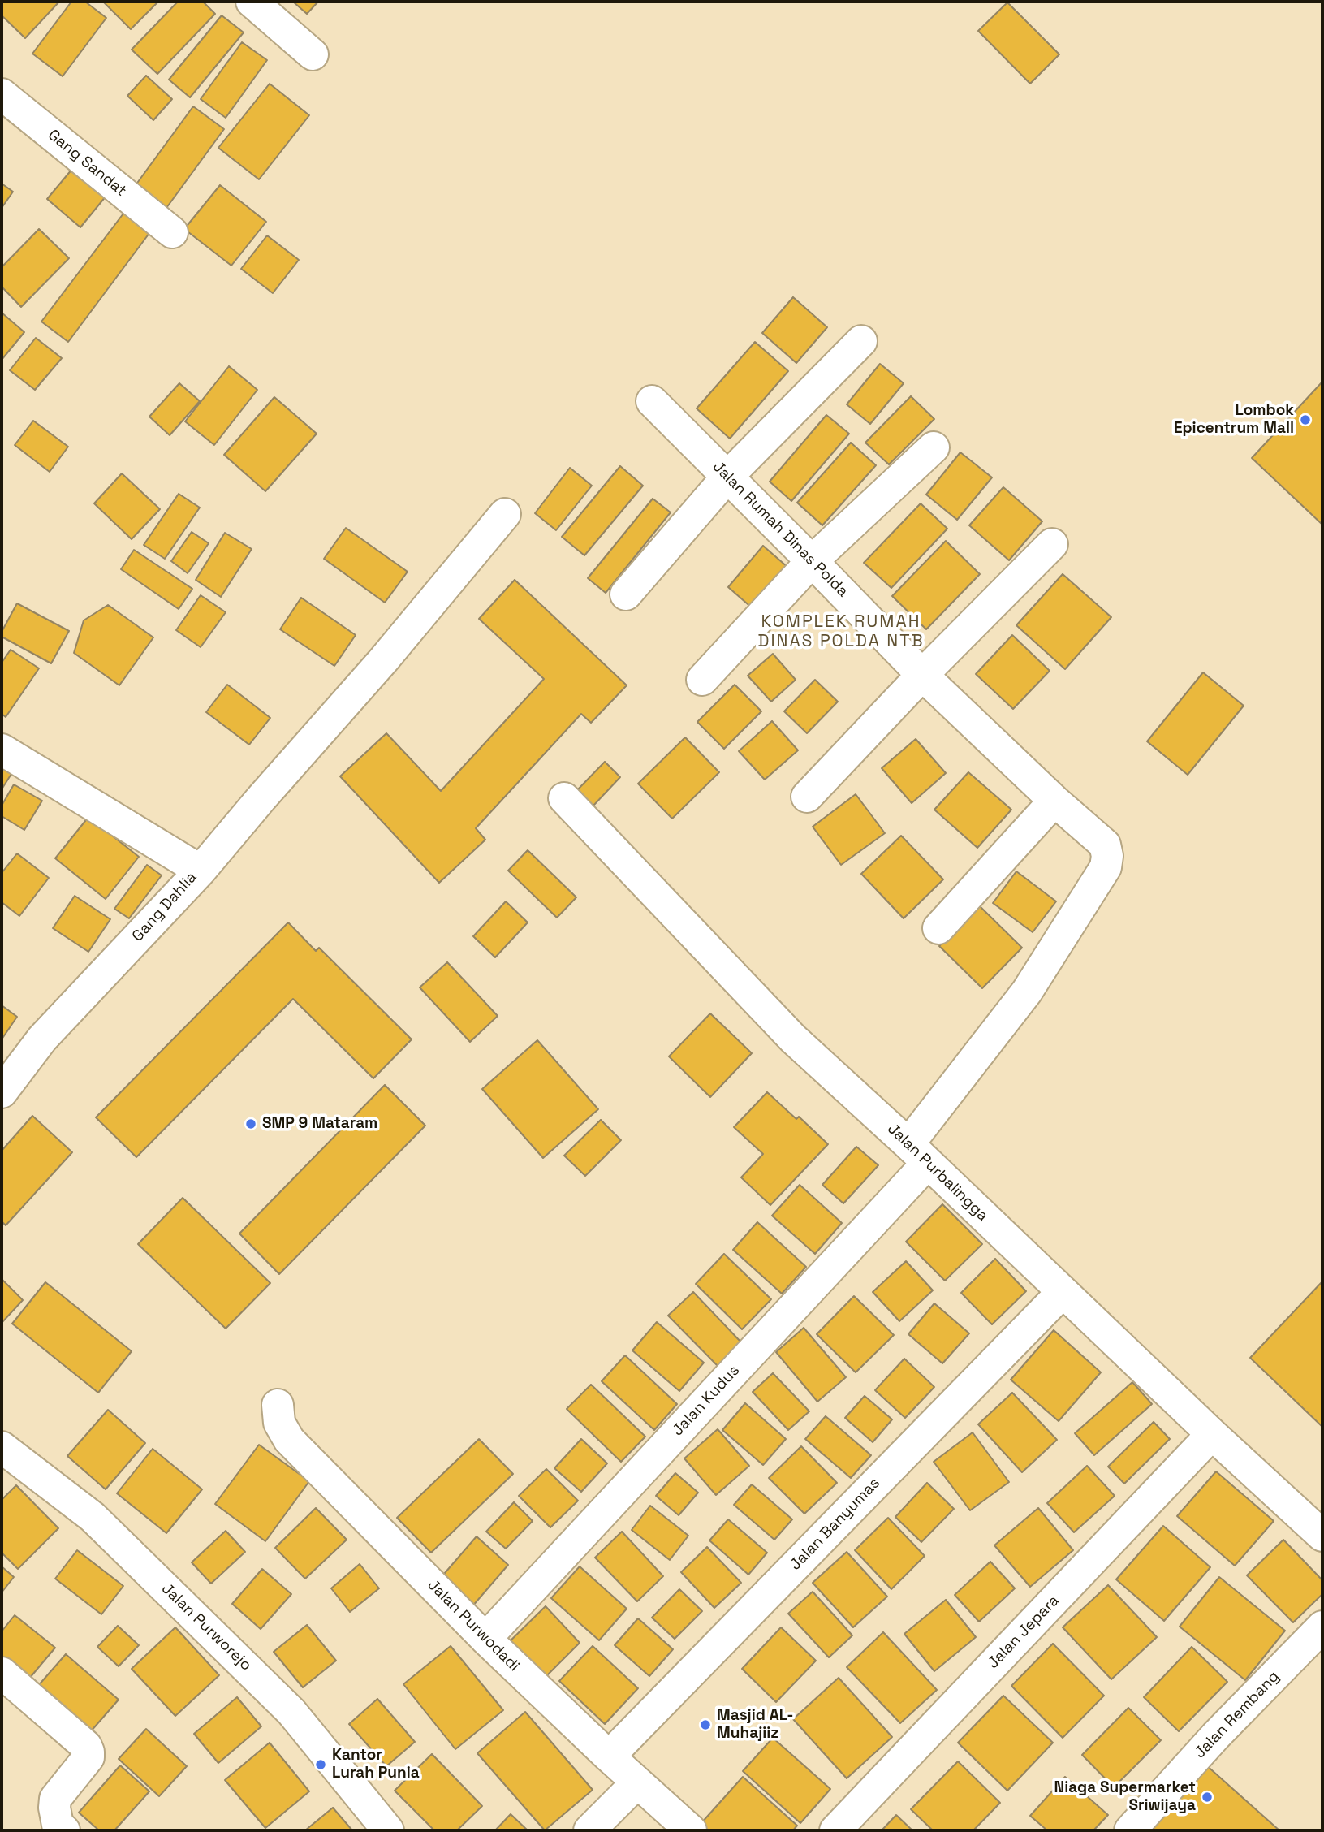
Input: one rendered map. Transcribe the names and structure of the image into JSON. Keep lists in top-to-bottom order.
{
  "streets": {
    "street": [
      "Gang Sandat",
      "Jalan Rumah Dinas Polda",
      "Gang Dahlia",
      "Jalan Purbalingga",
      "Jalan Kudus",
      "Jalan Banyumas",
      "Jalan Purwodadi",
      "Jalan Purworejo",
      "Jalan Jepara",
      "Jalan Rembang"
    ]
  },
  "crossings": [
    ["Jalan Rumah Dinas Polda", "Jalan Kudus"],
    ["Jalan Purbalingga", "Jalan Kudus"],
    ["Jalan Purbalingga", "Jalan Banyumas"],
    ["Jalan Purbalingga", "Jalan Jepara"],
    ["Jalan Kudus", "Jalan Purwodadi"],
    ["Jalan Banyumas", "Jalan Purwodadi"]
  ],
  "districts": ["KOMPLEK RUMAH DINAS POLDA NTB"],
  "places": [
    "Lombok Epicentrum Mall",
    "SMP 9 Mataram",
    "Masjid AL- Muhajiiz",
    "Kantor Lurah Punia",
    "Niaga Supermarket Sriwijaya"
  ]
}
